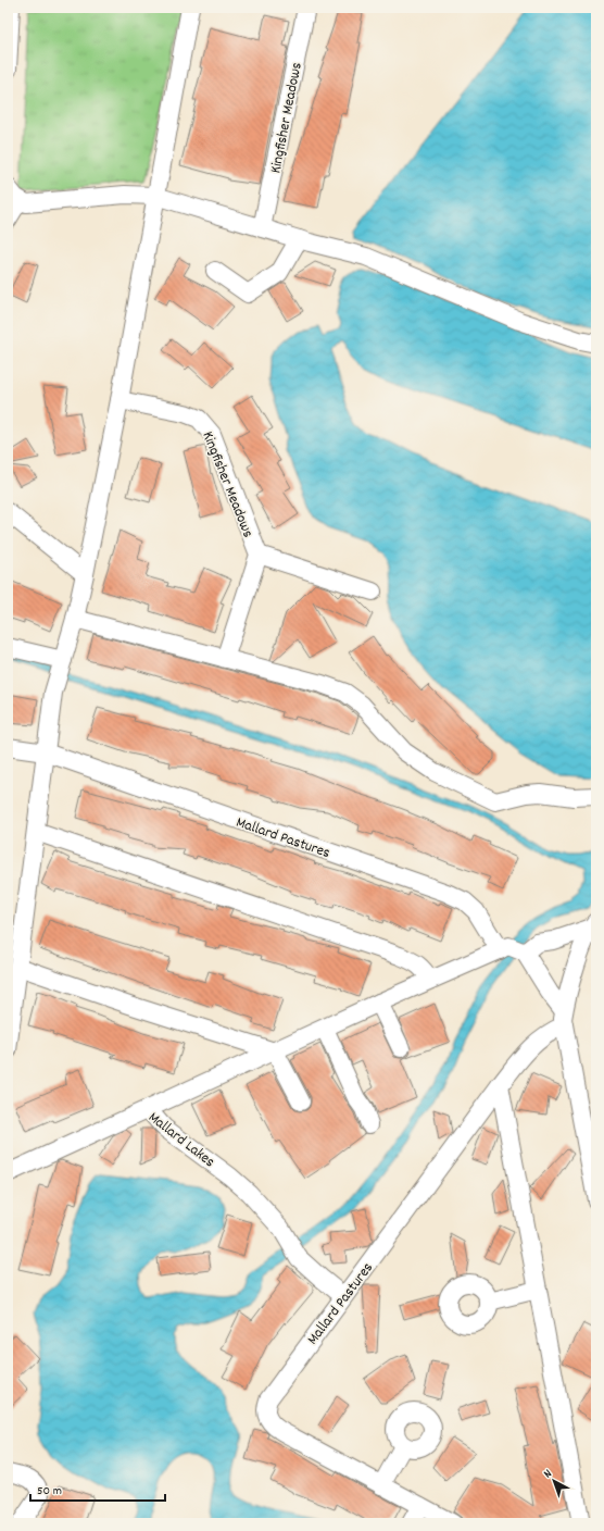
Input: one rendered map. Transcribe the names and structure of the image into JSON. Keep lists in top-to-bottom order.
{
  "streets": {
    "street": ["Kingfisher Meadows", "Mallard Pastures", "Mallard Lakes"]
  },
  "crossings": [
    ["Mallard Pastures", "Mallard Lakes"]
  ],
  "scale_bar": "50 m",
  "north": "top left"
}
